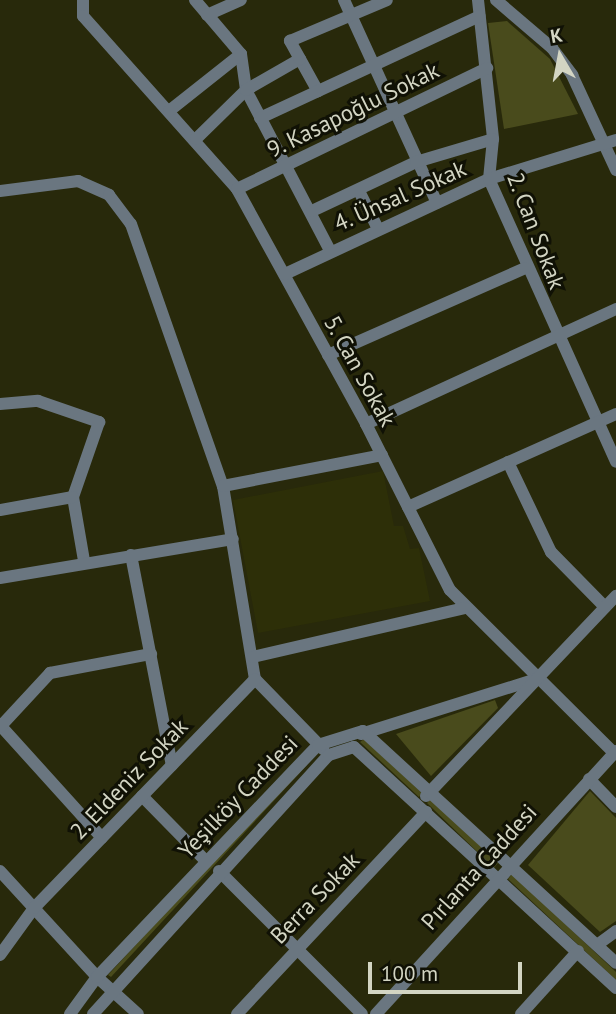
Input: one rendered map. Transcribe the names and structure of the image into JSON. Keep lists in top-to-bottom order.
{
  "streets": {
    "street": [
      "9. Kasapoğlu Sokak",
      "4. Ünsal Sokak",
      "2. Can Sokak",
      "5. Can Sokak",
      "2. Eldeniz Sokak",
      "Yeşilköy Caddesi",
      "Pırlanta Caddesi",
      "Berra Sokak"
    ]
  },
  "crossings": [
    ["9. Kasapoğlu Sokak", "2. Can Sokak"],
    ["9. Kasapoğlu Sokak", "5. Can Sokak"],
    ["4. Ünsal Sokak", "2. Can Sokak"],
    ["4. Ünsal Sokak", "5. Can Sokak"],
    ["5. Can Sokak", "Yeşilköy Caddesi"],
    ["5. Can Sokak", "Pırlanta Caddesi"],
    ["5. Can Sokak", "Berra Sokak"],
    ["Yeşilköy Caddesi", "Berra Sokak"]
  ],
  "scale_bar": "100 m",
  "north": "top"
}
